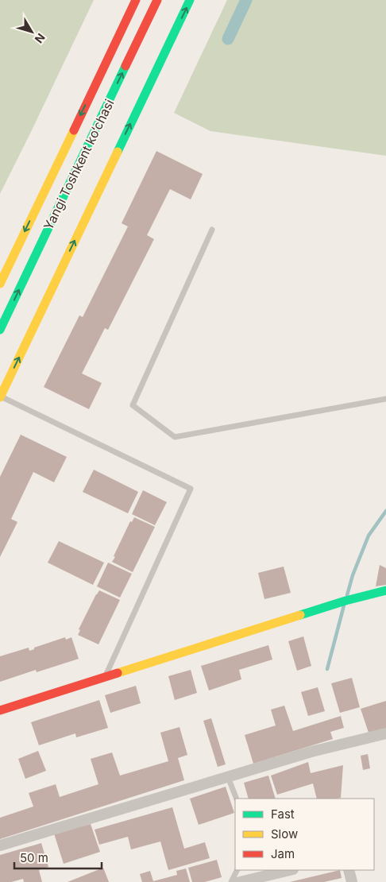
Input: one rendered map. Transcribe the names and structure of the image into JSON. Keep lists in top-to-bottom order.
{
  "streets": {
    "main road": ["Yangi Toshkent ko‘chasi"]
  },
  "legend": ["Fast", "Slow", "Jam"],
  "scale_bar": "50 m",
  "north": "bottom right"
}
